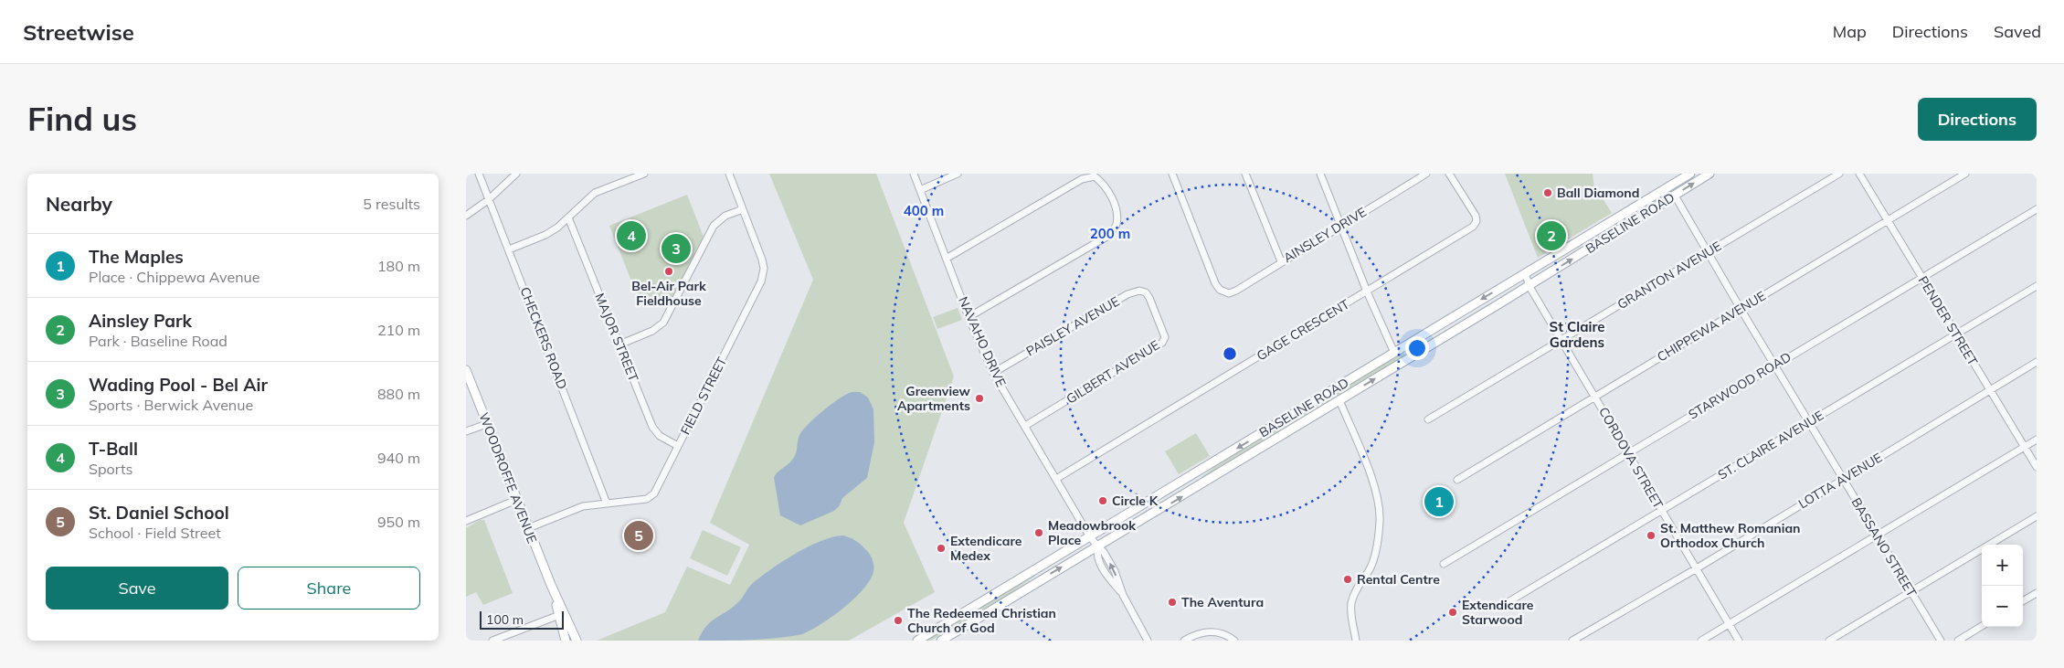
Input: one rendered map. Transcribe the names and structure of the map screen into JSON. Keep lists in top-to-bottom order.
{
  "streets": {
    "main road": ["BASELINE ROAD", "WOODROFFE AVENUE"],
    "street": [
      "AINSLEY DRIVE",
      "GRANTON AVENUE",
      "PENDER STREET",
      "PAISLEY AVENUE",
      "CHIPPEWA AVENUE",
      "GAGE CRESCENT",
      "MAJOR STREET",
      "CHECKERS ROAD",
      "NAVAHO DRIVE",
      "GILBERT AVENUE",
      "STARWOOD ROAD",
      "FIELD STREET",
      "ST. CLAIRE AVENUE",
      "CORDOVA STREET",
      "LOTTA AVENUE",
      "BASSANO STREET"
    ]
  },
  "crossings": [
    ["BASELINE ROAD", "NAVAHO DRIVE"],
    ["BASELINE ROAD", "CORDOVA STREET"],
    ["BASELINE ROAD", "BASSANO STREET"],
    ["GRANTON AVENUE", "CORDOVA STREET"],
    ["GRANTON AVENUE", "BASSANO STREET"],
    ["PENDER STREET", "CHIPPEWA AVENUE"],
    ["PENDER STREET", "STARWOOD ROAD"],
    ["PENDER STREET", "ST. CLAIRE AVENUE"],
    ["PENDER STREET", "LOTTA AVENUE"],
    ["PAISLEY AVENUE", "NAVAHO DRIVE"],
    ["PAISLEY AVENUE", "GILBERT AVENUE"],
    ["CHIPPEWA AVENUE", "CORDOVA STREET"],
    ["CHIPPEWA AVENUE", "BASSANO STREET"],
    ["GAGE CRESCENT", "NAVAHO DRIVE"],
    ["MAJOR STREET", "FIELD STREET"],
    ["CHECKERS ROAD", "FIELD STREET"],
    ["NAVAHO DRIVE", "GILBERT AVENUE"],
    ["STARWOOD ROAD", "CORDOVA STREET"],
    ["STARWOOD ROAD", "BASSANO STREET"],
    ["FIELD STREET", "WOODROFFE AVENUE"],
    ["ST. CLAIRE AVENUE", "CORDOVA STREET"],
    ["ST. CLAIRE AVENUE", "BASSANO STREET"],
    ["CORDOVA STREET", "LOTTA AVENUE"],
    ["LOTTA AVENUE", "BASSANO STREET"]
  ],
  "districts": ["St Claire Gardens"],
  "places": [
    "Ball Diamond",
    "Bel-Air Park Fieldhouse",
    "Greenview Apartments",
    "Circle K",
    "Meadowbrook Place",
    "St. Matthew Romanian Orthodox Church",
    "Extendicare Medex",
    "Rental Centre",
    "The Aventura",
    "Extendicare Starwood",
    "The Redeemed Christian Church of God"
  ],
  "scale_bar": "100 m",
  "page": {
    "header": "Streetwise",
    "nav": ["Map", "Directions", "Saved"],
    "buttons": [
      "Directions",
      ["Save", "Share"]
    ],
    "title": "Find us",
    "heading": ["Nearby", "5 results"],
    "pins": [
      "2",
      "4",
      "3",
      "1",
      "5"
    ],
    "list": [
      {
        "mark": "1",
        "name": "The Maples",
        "note": "Place · Chippewa Avenue",
        "value": "180 m"
      },
      {
        "mark": "2",
        "name": "Ainsley Park",
        "note": "Park · Baseline Road",
        "value": "210 m"
      },
      {
        "mark": "3",
        "name": "Wading Pool - Bel Air",
        "note": "Sports · Berwick Avenue",
        "value": "880 m"
      },
      {
        "mark": "4",
        "name": "T-Ball",
        "note": "Sports",
        "value": "940 m"
      },
      {
        "mark": "5",
        "name": "St. Daniel School",
        "note": "School · Field Street",
        "value": "950 m"
      }
    ],
    "map_buttons": ["+", "−"],
    "scale": "100 m"
  },
  "rings": ["400 m", "200 m"]
}
